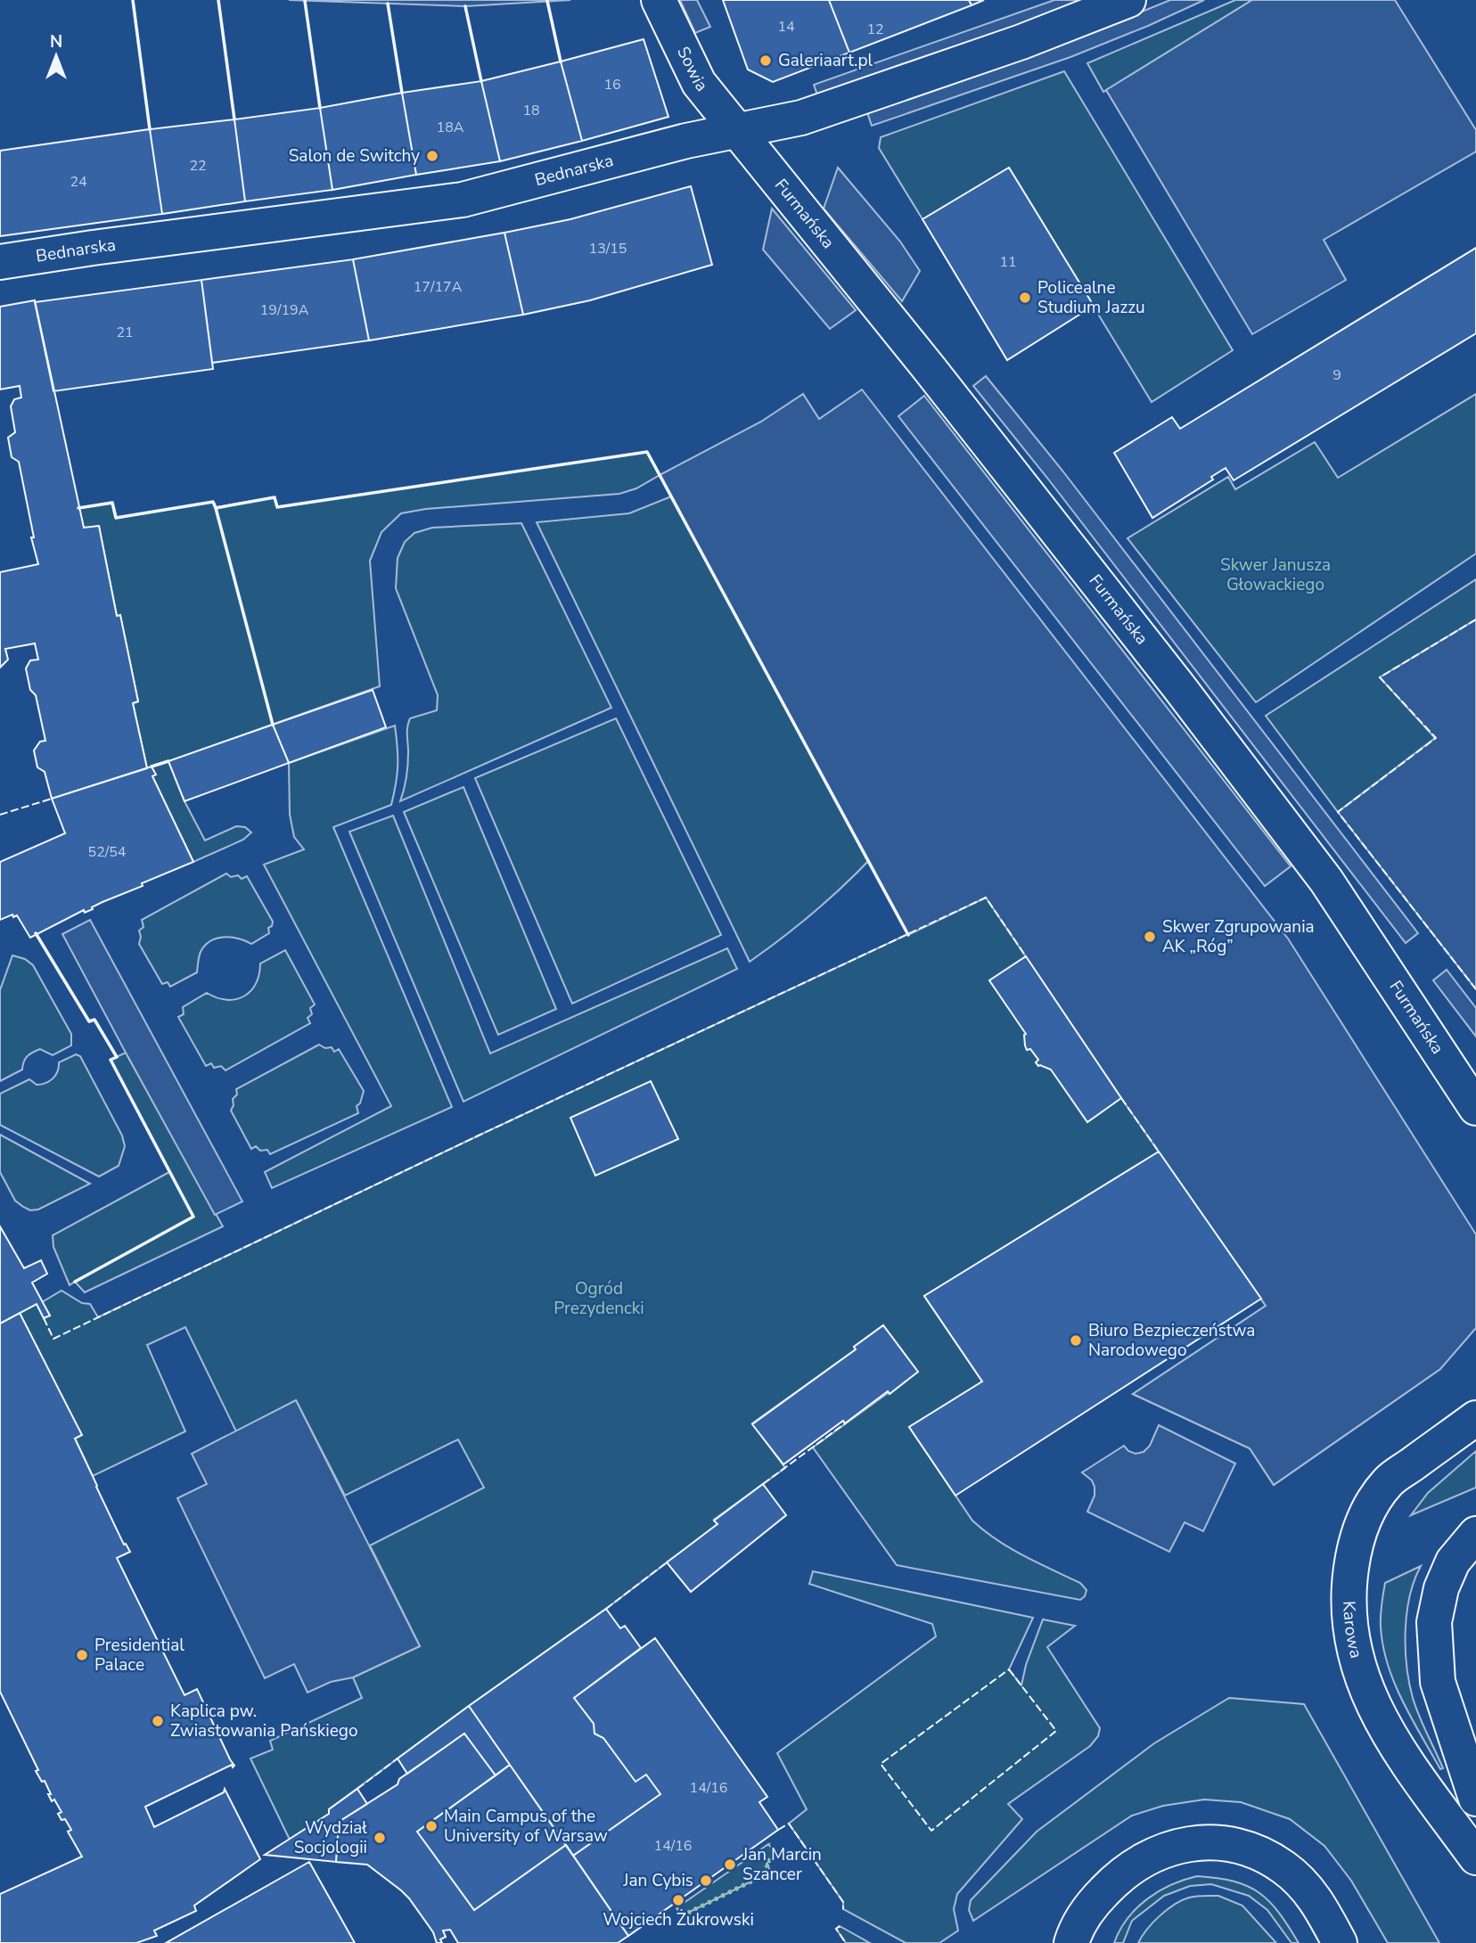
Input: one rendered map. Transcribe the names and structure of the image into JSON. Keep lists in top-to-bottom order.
{
  "streets": {
    "street": [
      "Sowia",
      "Bednarska",
      "Furmańska",
      "Karowa"
    ]
  },
  "crossings": [
    ["Sowia", "Bednarska"],
    ["Sowia", "Furmańska"],
    ["Bednarska", "Furmańska"]
  ],
  "parks": ["Skwer Janusza Głowackiego", "Ogród Prezydencki"],
  "places": [
    "Galeriaart.pl",
    "Salon de Switchy",
    "Policealne Studium Jazzu",
    "Skwer Zgrupowania AK „Róg”",
    "Biuro Bezpieczeństwa Narodowego",
    "Presidential Palace",
    "Kaplica pw. Zwiastowania Pańskiego",
    "Main Campus of the University of Warsaw",
    "Wydział Socjologii",
    "Jan Marcin Szancer",
    "Jan Cybis",
    "Wojciech Żukrowski"
  ],
  "house_numbers": [
    "14",
    "12",
    "16",
    "18",
    "18A",
    "22",
    "24",
    "13/15",
    "11",
    "17/17A",
    "19/19A",
    "21",
    "9",
    "52/54",
    "14/16",
    "14/16"
  ],
  "north": "top"
}
